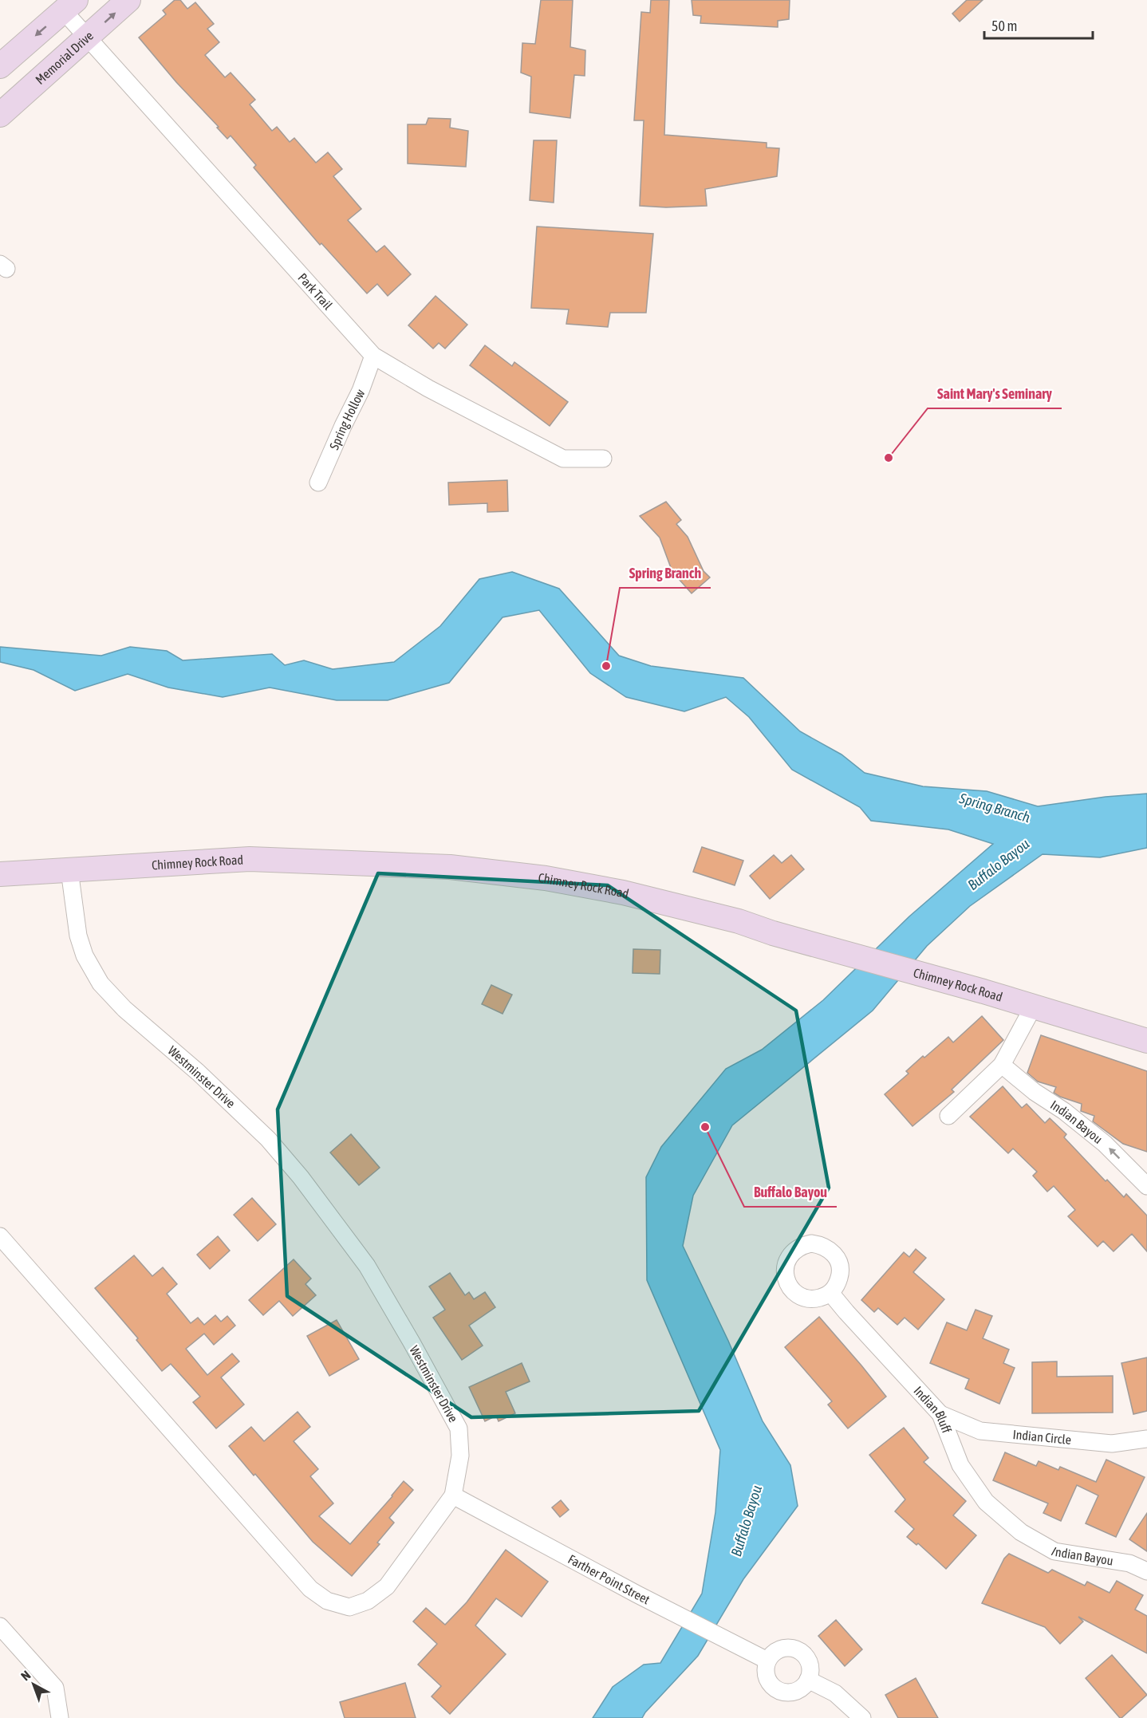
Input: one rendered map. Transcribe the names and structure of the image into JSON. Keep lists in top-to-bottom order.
{
  "streets": {
    "main road": ["Memorial Drive", "Chimney Rock Road"],
    "street": [
      "Park Trail",
      "Spring Hollow",
      "Westminster Drive",
      "Indian Bayou",
      "Indian Bluff",
      "Indian Circle",
      "Farther Point Street"
    ]
  },
  "crossings": [
    ["Memorial Drive", "Park Trail"],
    ["Park Trail", "Spring Hollow"],
    ["Chimney Rock Road", "Westminster Drive"],
    ["Westminster Drive", "Farther Point Street"],
    ["Indian Bayou", "Indian Bluff"],
    ["Indian Bluff", "Indian Circle"]
  ],
  "one_way": ["Indian Bayou"],
  "water": ["Spring Branch", "Buffalo Bayou"],
  "places": ["Saint Mary's Seminary", "Spring Branch", "Buffalo Bayou"],
  "scale_bar": "50 m",
  "north": "top left"
}
